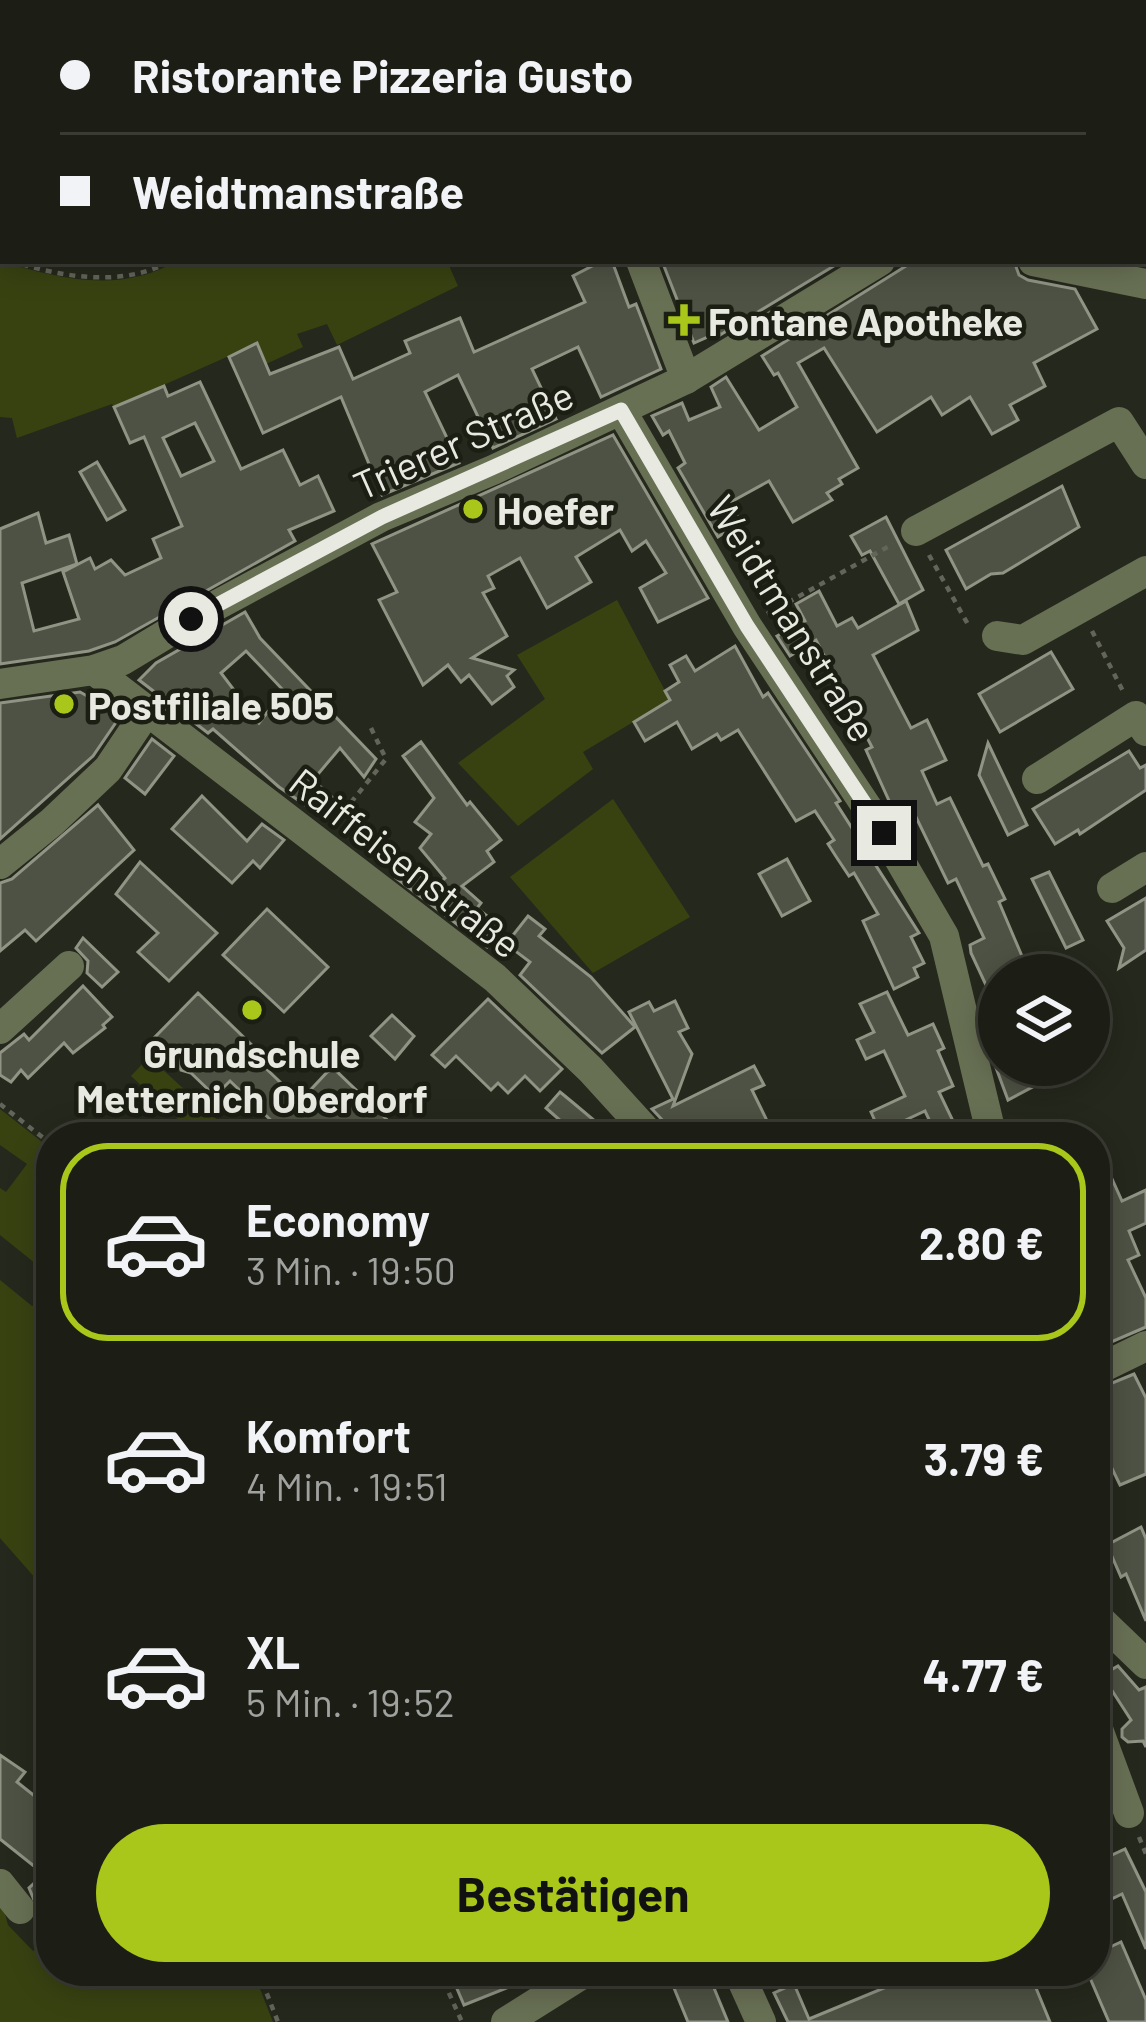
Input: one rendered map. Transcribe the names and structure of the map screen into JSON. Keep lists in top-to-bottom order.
{
  "streets": {
    "street": ["Trierer Straße", "Weidtmanstraße", "Raiffeisenstraße"]
  },
  "crossings": [
    ["Trierer Straße", "Weidtmanstraße"],
    ["Trierer Straße", "Raiffeisenstraße"]
  ],
  "places": {
    "health": ["Fontane Apotheke"],
    "other": ["Hoefer", "Postfiliale 505", "Grundschule Metternich Oberdorf"]
  },
  "page": {
    "banner": ["Ristorante Pizzeria Gusto", "Weidtmanstraße"],
    "list": [
      {
        "name": "Economy",
        "note": "3 Min. · 19:50",
        "value": "2.80 €"
      },
      {
        "name": "Komfort",
        "note": "4 Min. · 19:51",
        "value": "3.79 €"
      },
      {
        "name": "XL",
        "note": "5 Min. · 19:52",
        "value": "4.77 €"
      }
    ],
    "buttons": "Bestätigen"
  }
}
